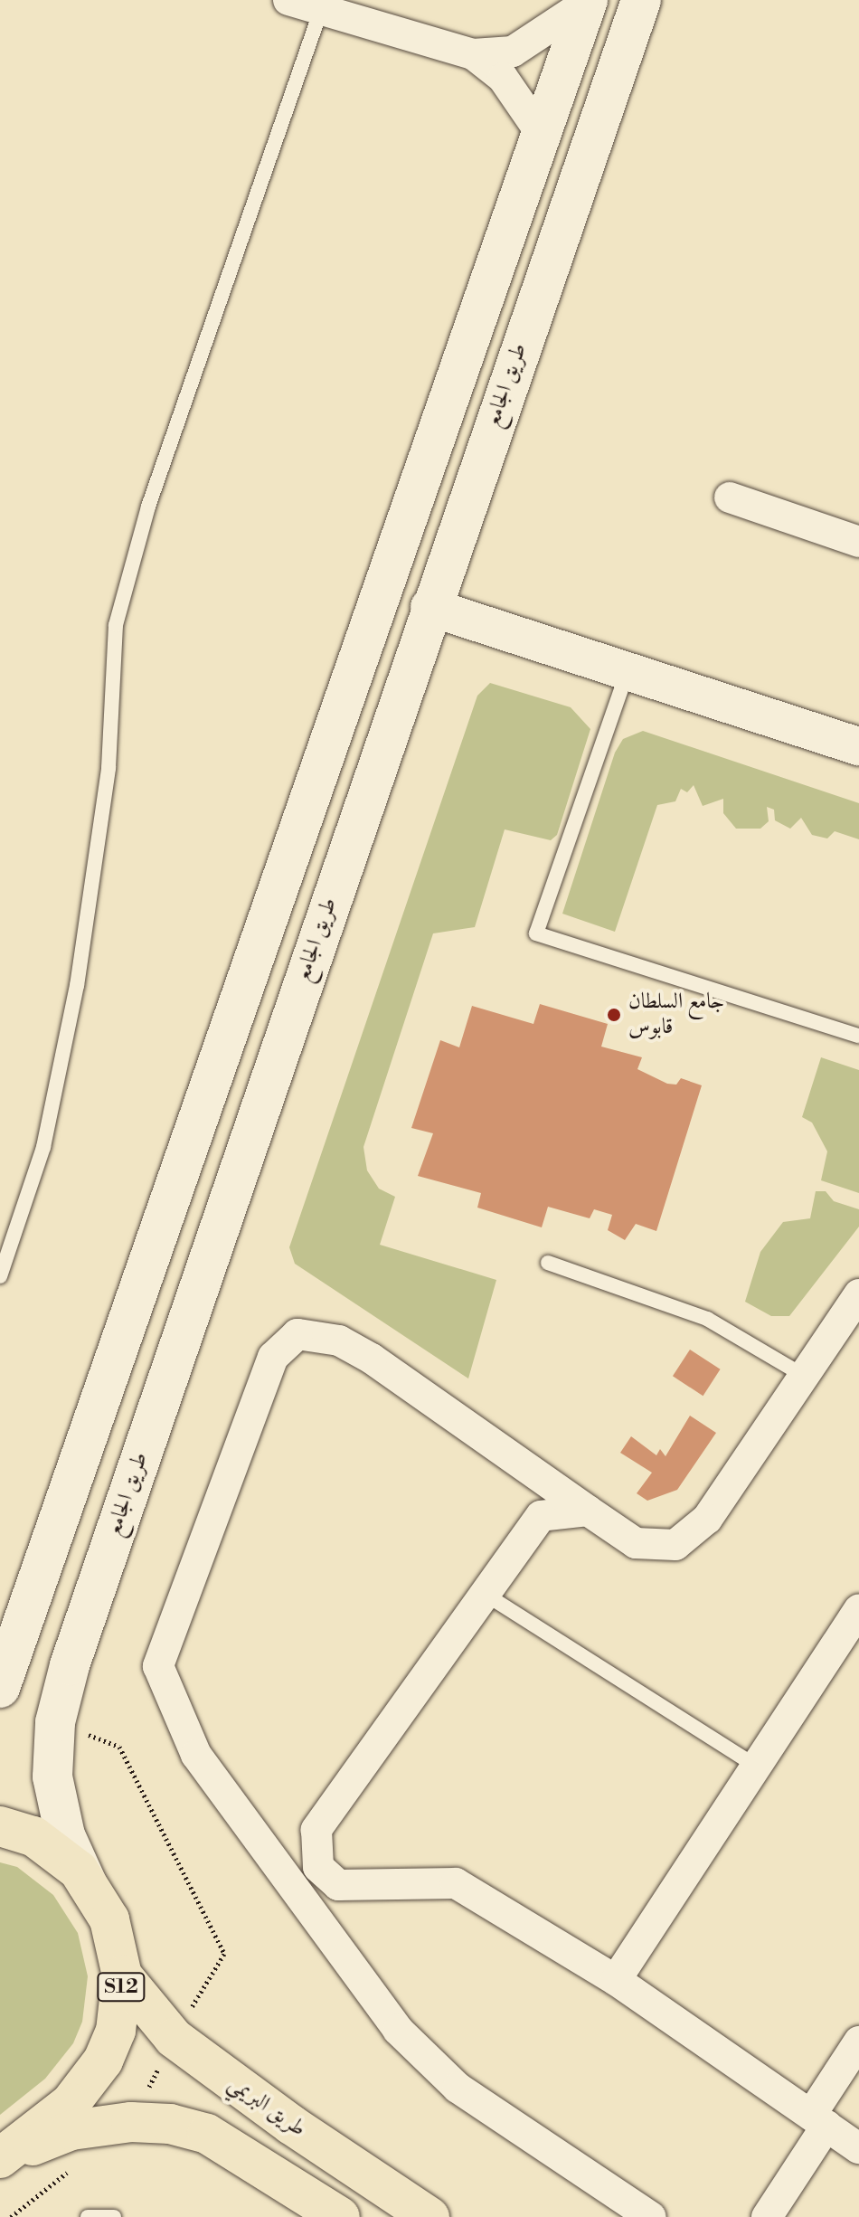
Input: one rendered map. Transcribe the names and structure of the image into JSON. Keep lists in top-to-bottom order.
{
  "streets": {
    "main road": ["طريق الجامع", "S12", "طريق البريمي"]
  },
  "crossings": [
    ["طريق الجامع", "S12"],
    ["S12", "طريق البريمي"]
  ],
  "places": ["جامع السلطان قابوس"]
}
